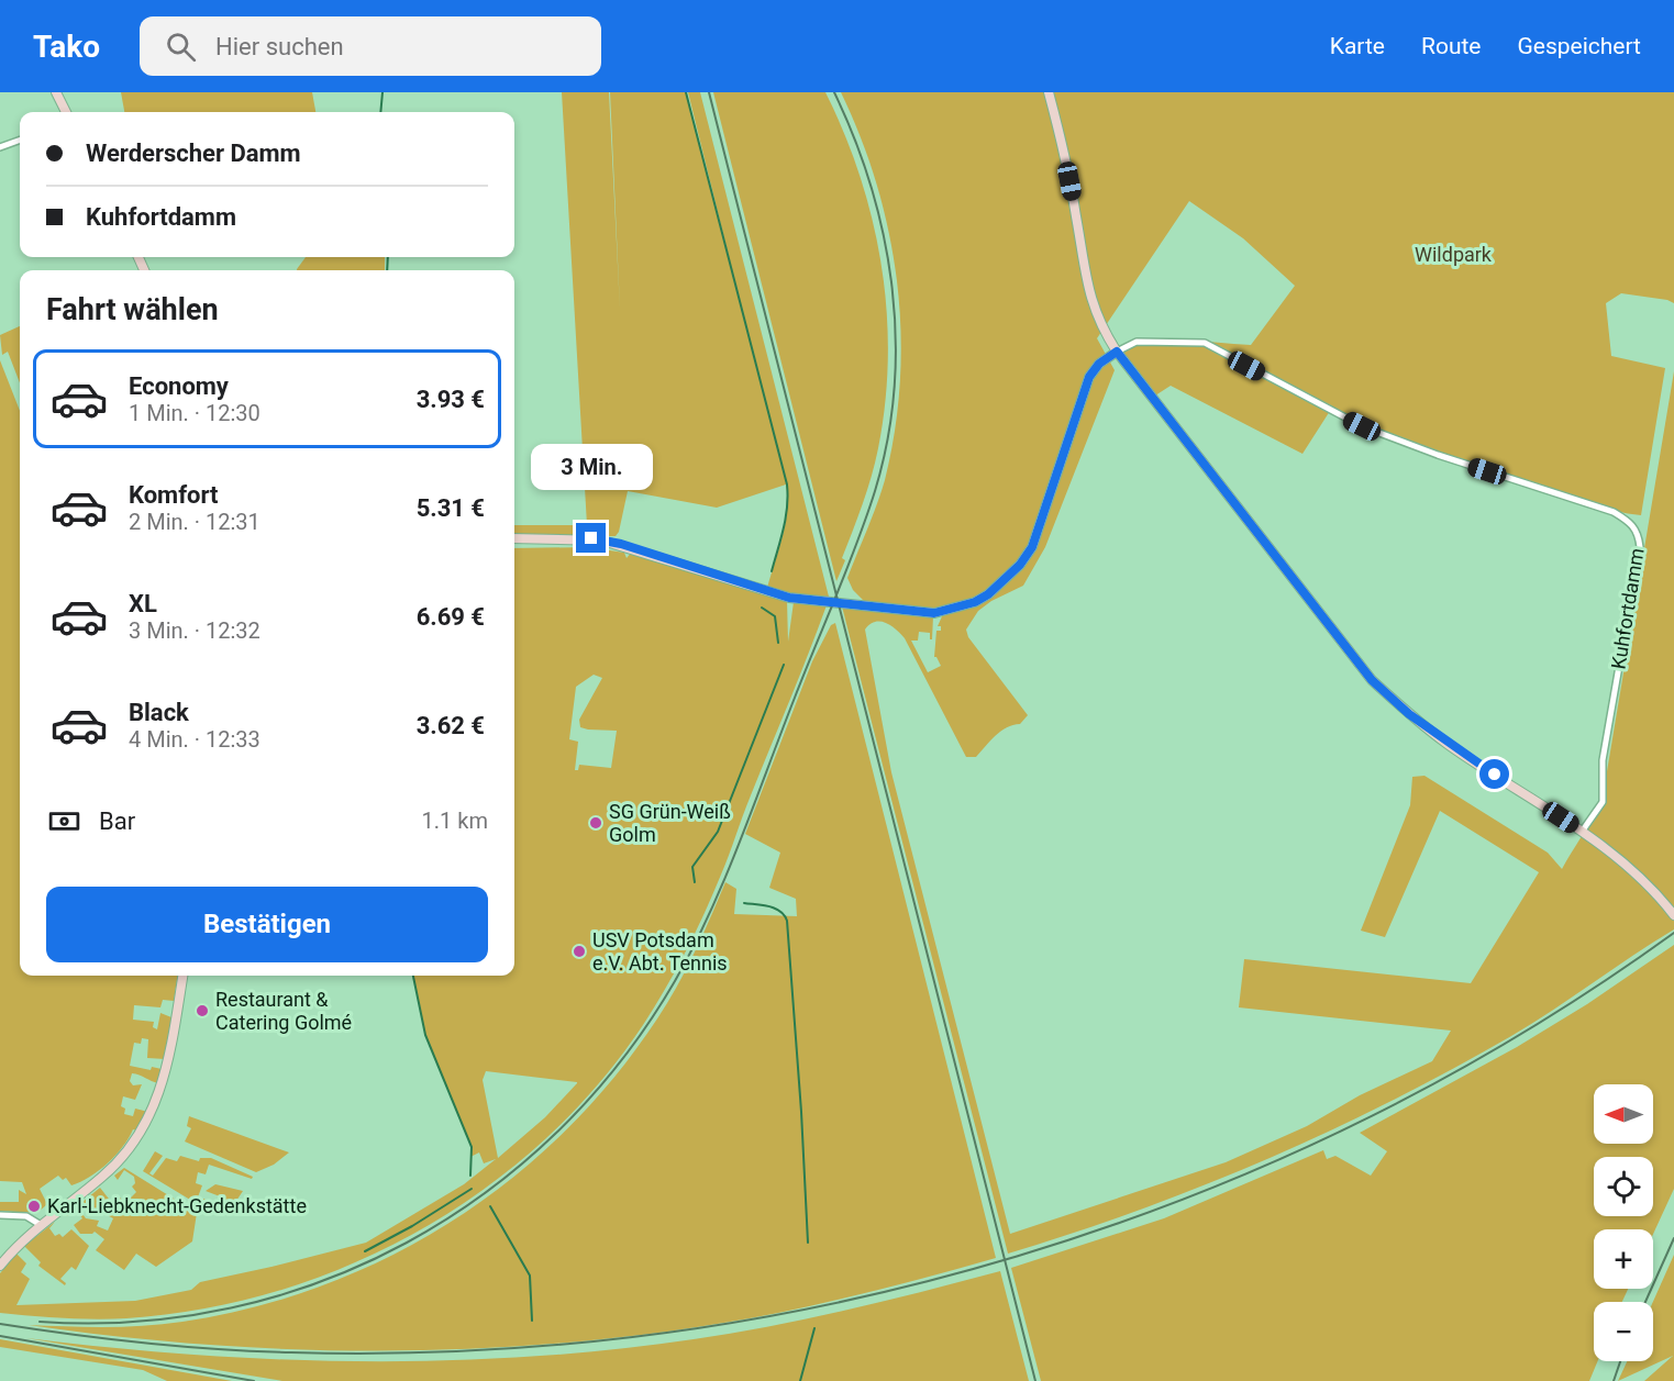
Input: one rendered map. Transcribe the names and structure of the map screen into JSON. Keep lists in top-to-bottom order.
{
  "streets": {
    "street": ["Kuhfortdamm"]
  },
  "parks": ["Wildpark"],
  "places": [
    "SG Grün-Weiß Golm",
    "USV Potsdam e.V. Abt. Tennis",
    "Restaurant & Catering Golmé",
    "Karl-Liebknecht-Gedenkstätte"
  ],
  "north": "left",
  "page": {
    "header": "Tako",
    "search": "Hier suchen",
    "nav": ["Karte", "Route", "Gespeichert"],
    "banner": ["Werderscher Damm", "Kuhfortdamm"],
    "heading": "Fahrt wählen",
    "list": [
      {
        "name": "Economy",
        "note": "1 Min. · 12:30",
        "value": "3.93 €"
      },
      {
        "name": "Komfort",
        "note": "2 Min. · 12:31",
        "value": "5.31 €"
      },
      {
        "name": "XL",
        "note": "3 Min. · 12:32",
        "value": "6.69 €"
      },
      {
        "name": "Black",
        "note": "4 Min. · 12:33",
        "value": "3.62 €"
      }
    ],
    "bubble": "3 Min.",
    "pay": ["Bar", "1.1 km"],
    "buttons": "Bestätigen",
    "map_buttons": ["+", "−"]
  }
}
